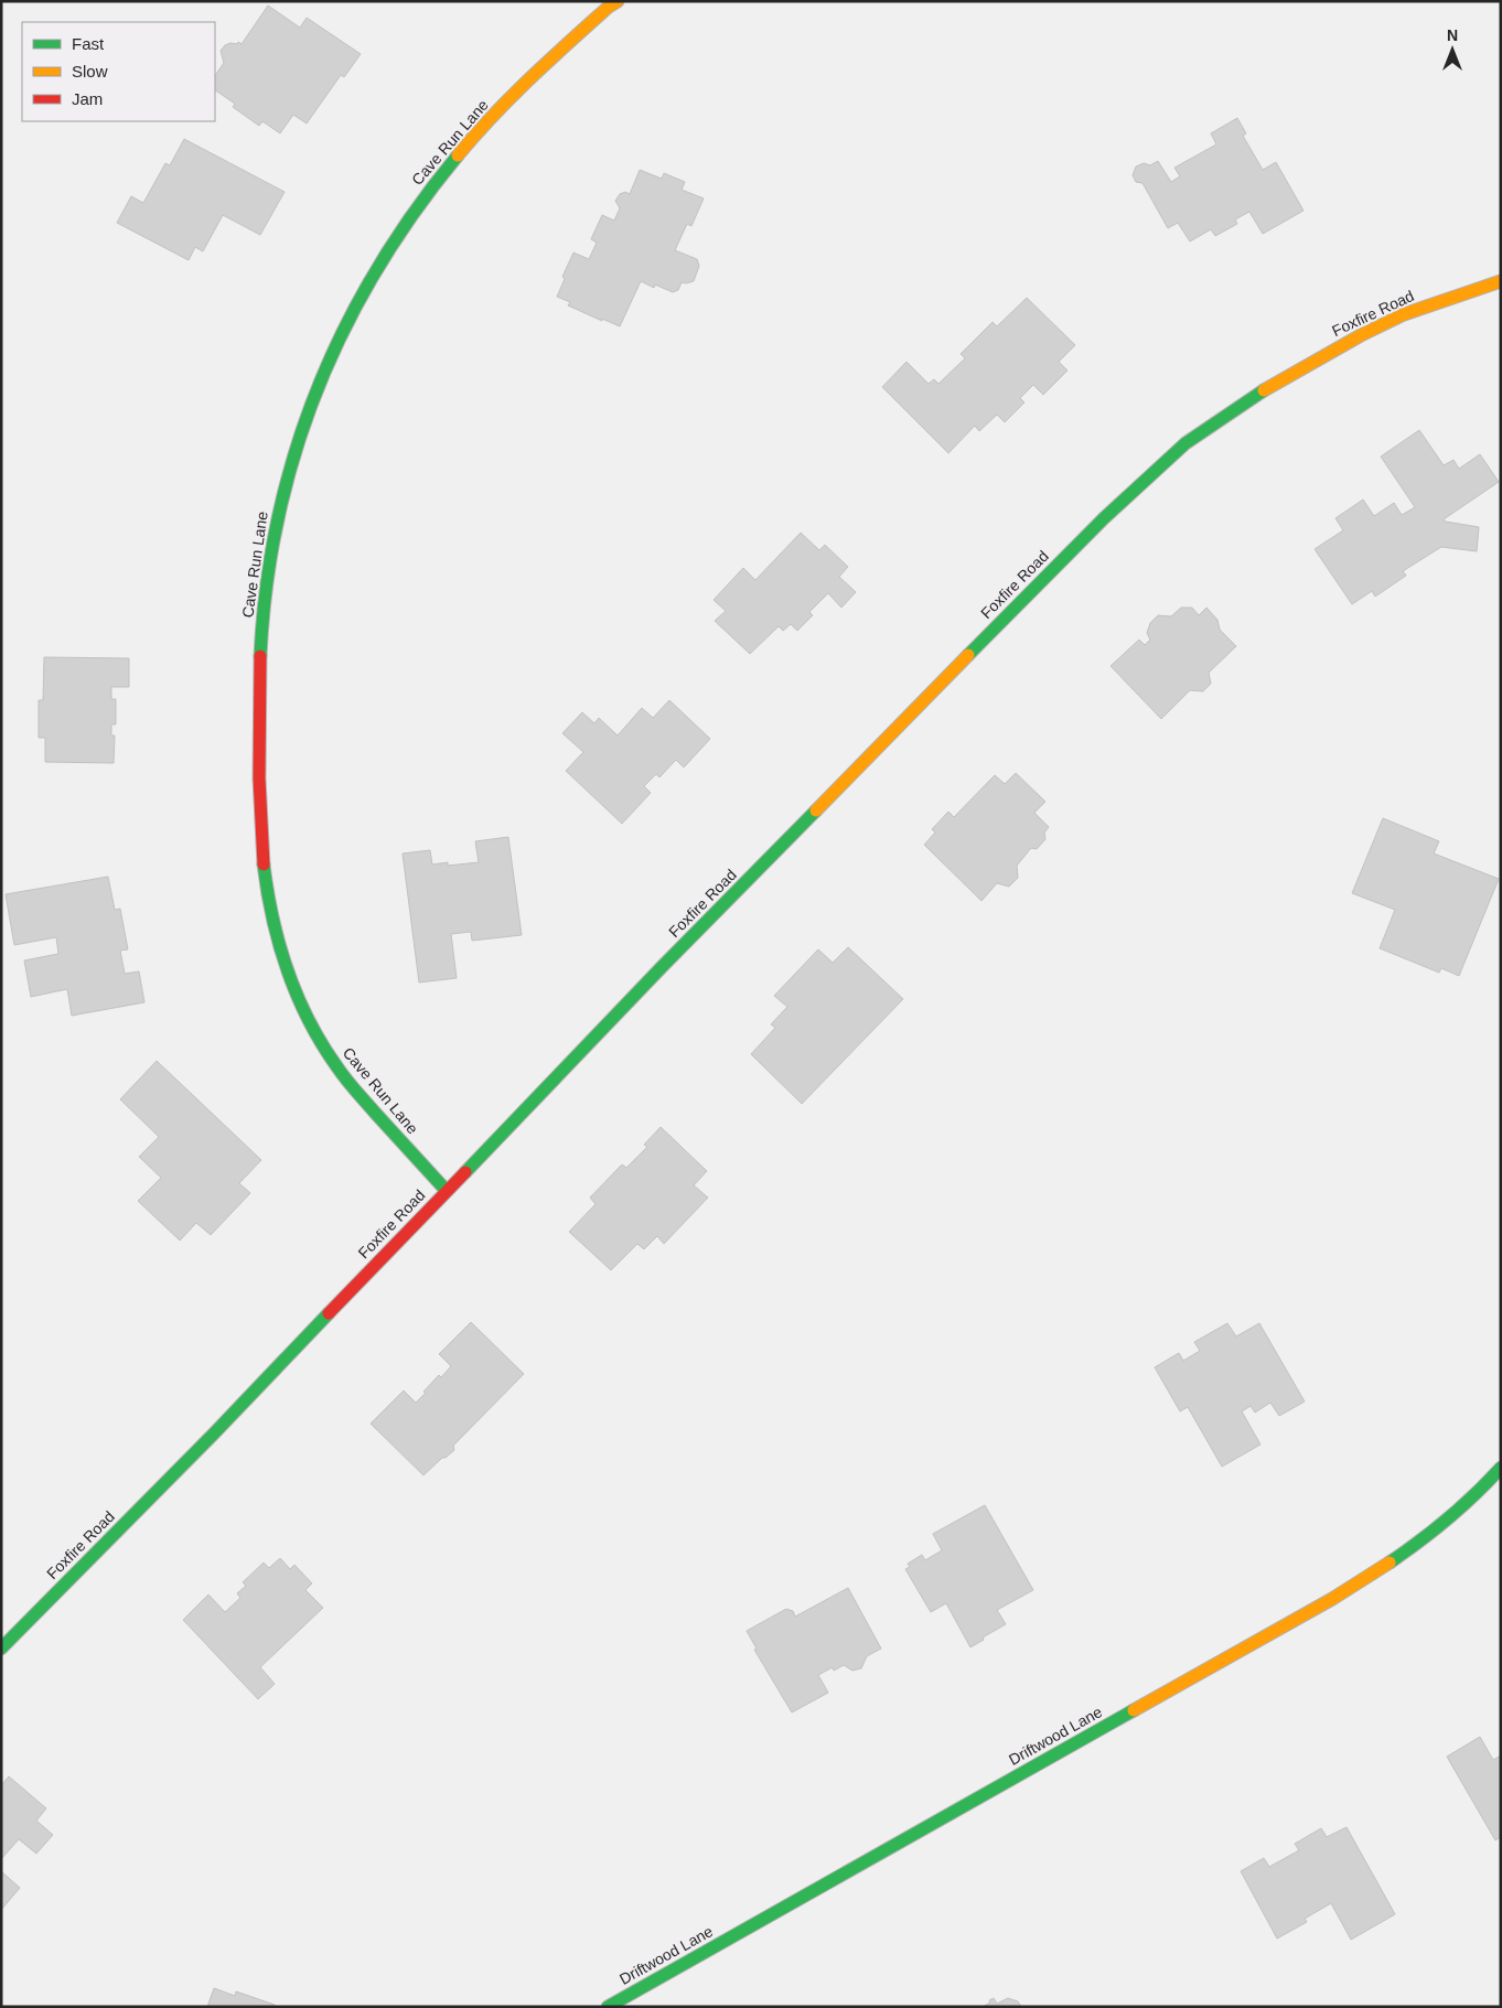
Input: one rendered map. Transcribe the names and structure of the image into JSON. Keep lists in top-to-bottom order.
{
  "streets": {
    "street": ["Cave Run Lane", "Foxfire Road", "Driftwood Lane"]
  },
  "crossings": [
    ["Cave Run Lane", "Foxfire Road"]
  ],
  "legend": ["Fast", "Slow", "Jam"],
  "north": "top"
}
